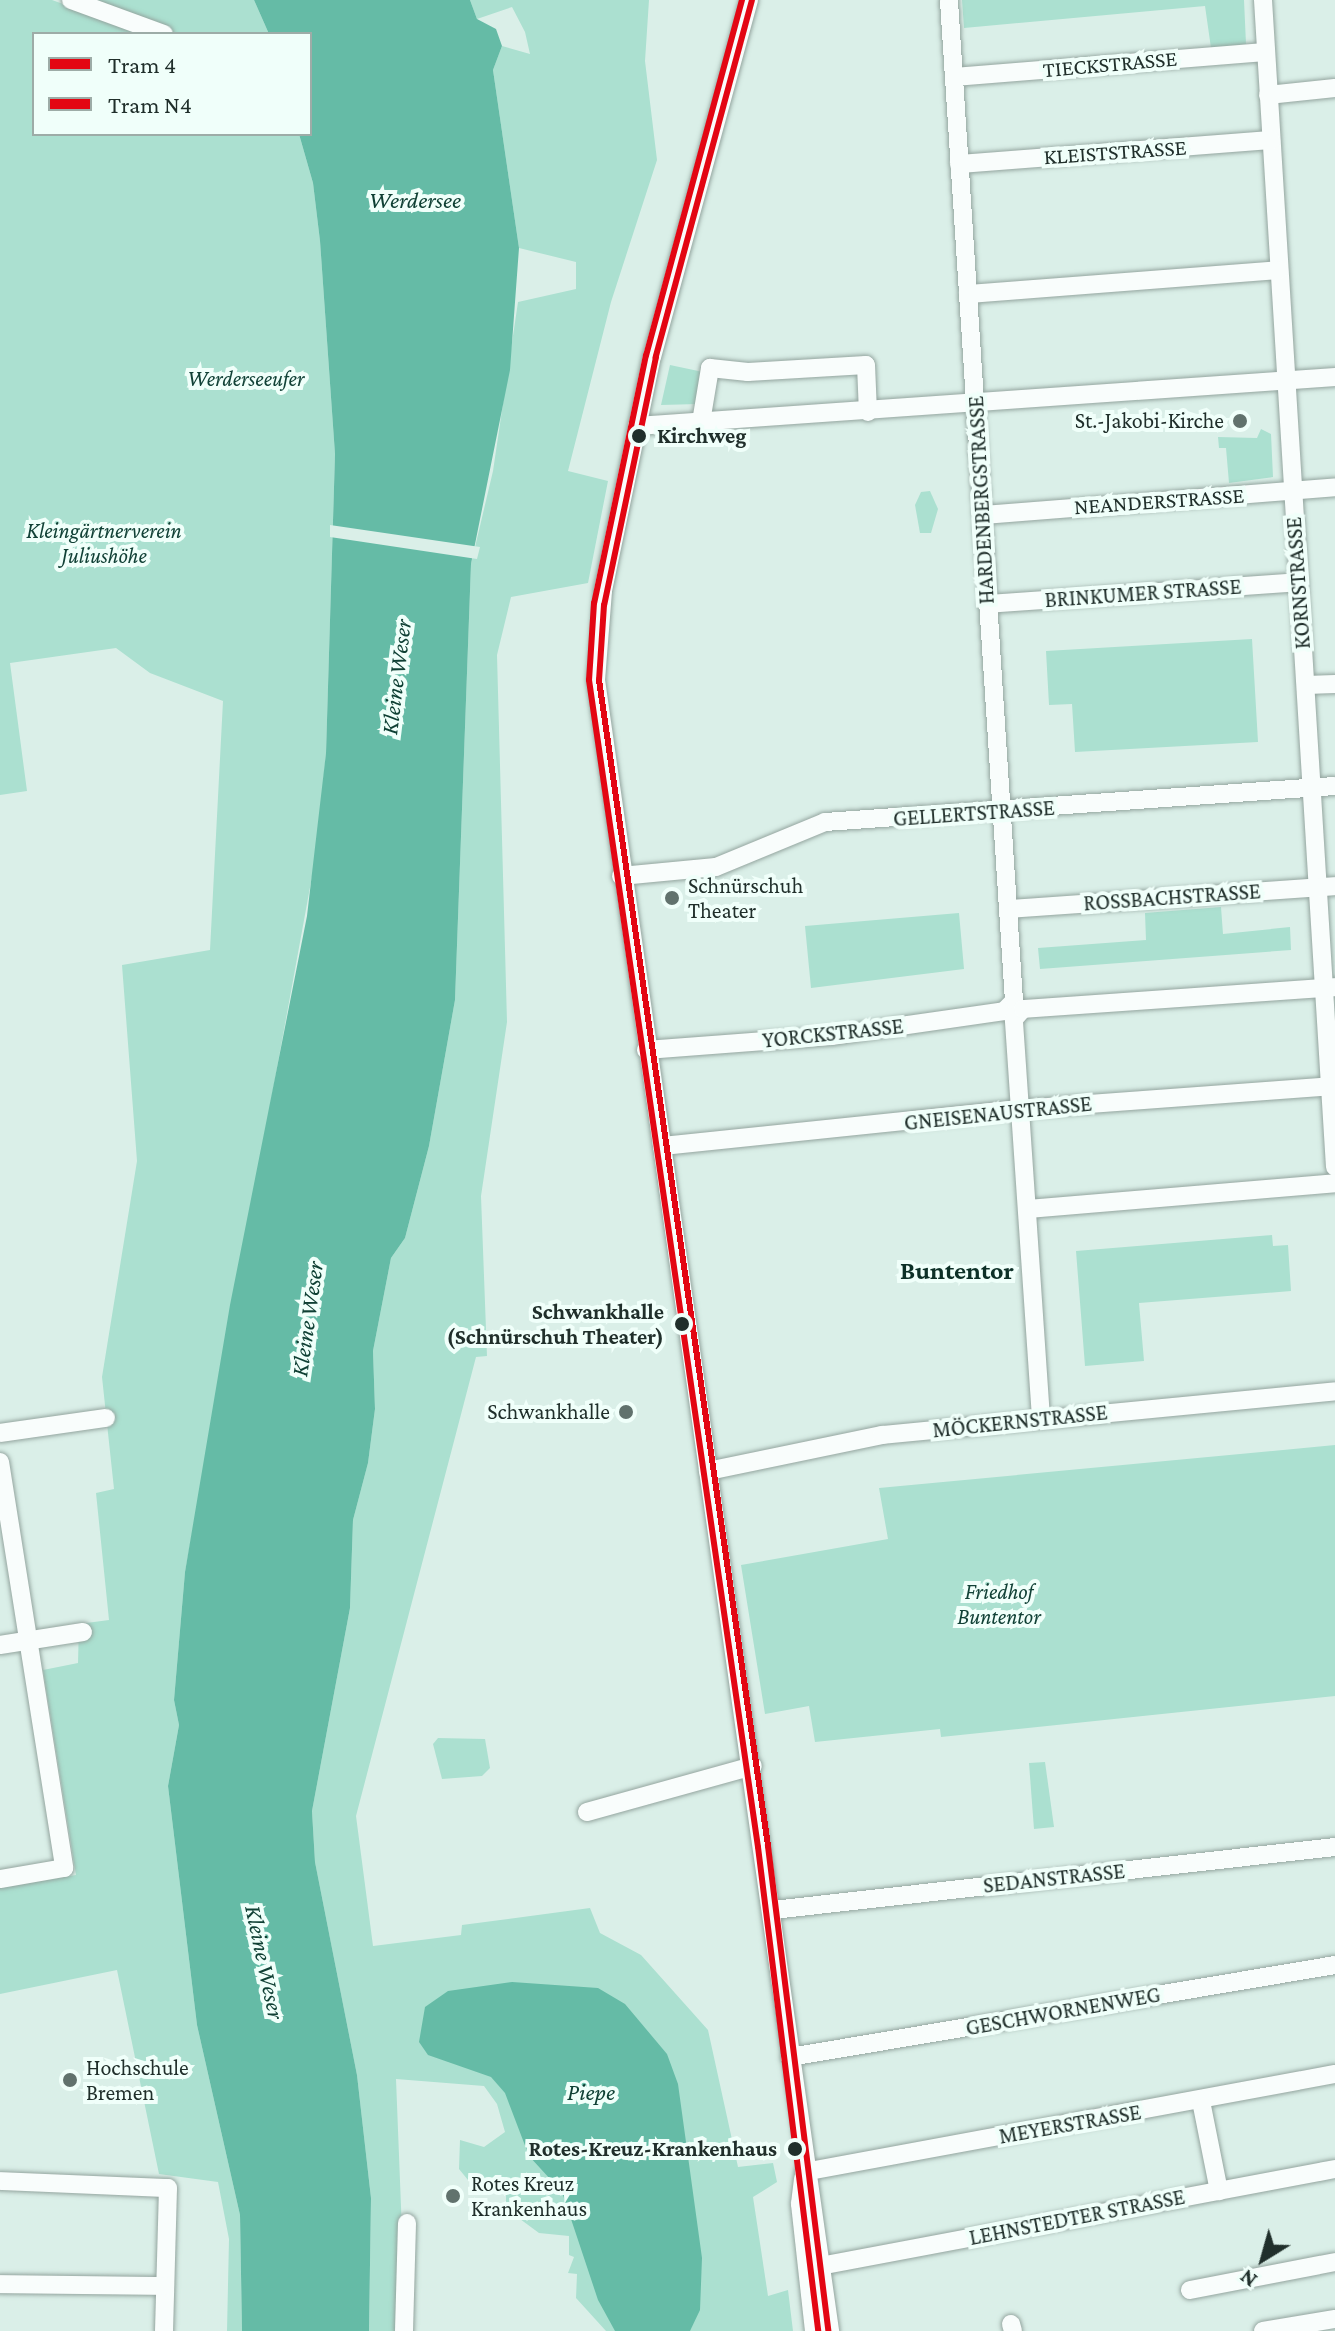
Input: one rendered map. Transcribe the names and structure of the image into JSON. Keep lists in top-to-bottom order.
{
  "streets": {
    "street": [
      "TIECKSTRASSE",
      "KLEISTSTRASSE",
      "HARDENBERGSTRASSE",
      "NEANDERSTRASSE",
      "KORNSTRASSE",
      "BRINKUMER STRASSE",
      "GELLERTSTRASSE",
      "ROSSBACHSTRASSE",
      "YORCKSTRASSE",
      "GNEISENAUSTRASSE",
      "MÖCKERNSTRASSE",
      "SEDANSTRASSE",
      "GESCHWORNENWEG",
      "MEYERSTRASSE",
      "LEHNSTEDTER STRASSE"
    ]
  },
  "crossings": [
    ["TIECKSTRASSE", "HARDENBERGSTRASSE"],
    ["TIECKSTRASSE", "KORNSTRASSE"],
    ["KLEISTSTRASSE", "HARDENBERGSTRASSE"],
    ["KLEISTSTRASSE", "KORNSTRASSE"],
    ["HARDENBERGSTRASSE", "NEANDERSTRASSE"],
    ["HARDENBERGSTRASSE", "BRINKUMER STRASSE"],
    ["HARDENBERGSTRASSE", "GELLERTSTRASSE"],
    ["HARDENBERGSTRASSE", "ROSSBACHSTRASSE"],
    ["HARDENBERGSTRASSE", "YORCKSTRASSE"],
    ["HARDENBERGSTRASSE", "GNEISENAUSTRASSE"],
    ["HARDENBERGSTRASSE", "MÖCKERNSTRASSE"],
    ["NEANDERSTRASSE", "KORNSTRASSE"],
    ["KORNSTRASSE", "BRINKUMER STRASSE"],
    ["KORNSTRASSE", "GELLERTSTRASSE"],
    ["KORNSTRASSE", "ROSSBACHSTRASSE"],
    ["KORNSTRASSE", "YORCKSTRASSE"],
    ["KORNSTRASSE", "GNEISENAUSTRASSE"]
  ],
  "districts": ["Buntentor"],
  "water": ["Werdersee", "Kleine Weser", "Piepe"],
  "parks": ["Werderseeufer", "Kleingärtnerverein Juliushöhe", "Friedhof Buntentor"],
  "places": [
    "St.-Jakobi-Kirche",
    "Kirchweg",
    "Schnürschuh Theater",
    "Schwankhalle (Schnürschuh Theater)",
    "Schwankhalle",
    "Hochschule Bremen",
    "Rotes-Kreuz-Krankenhaus",
    "Rotes Kreuz Krankenhaus"
  ],
  "lines": ["tram line 4", "tram line N4"],
  "legend": ["Tram 4", "Tram N4"],
  "north": "bottom left"
}
